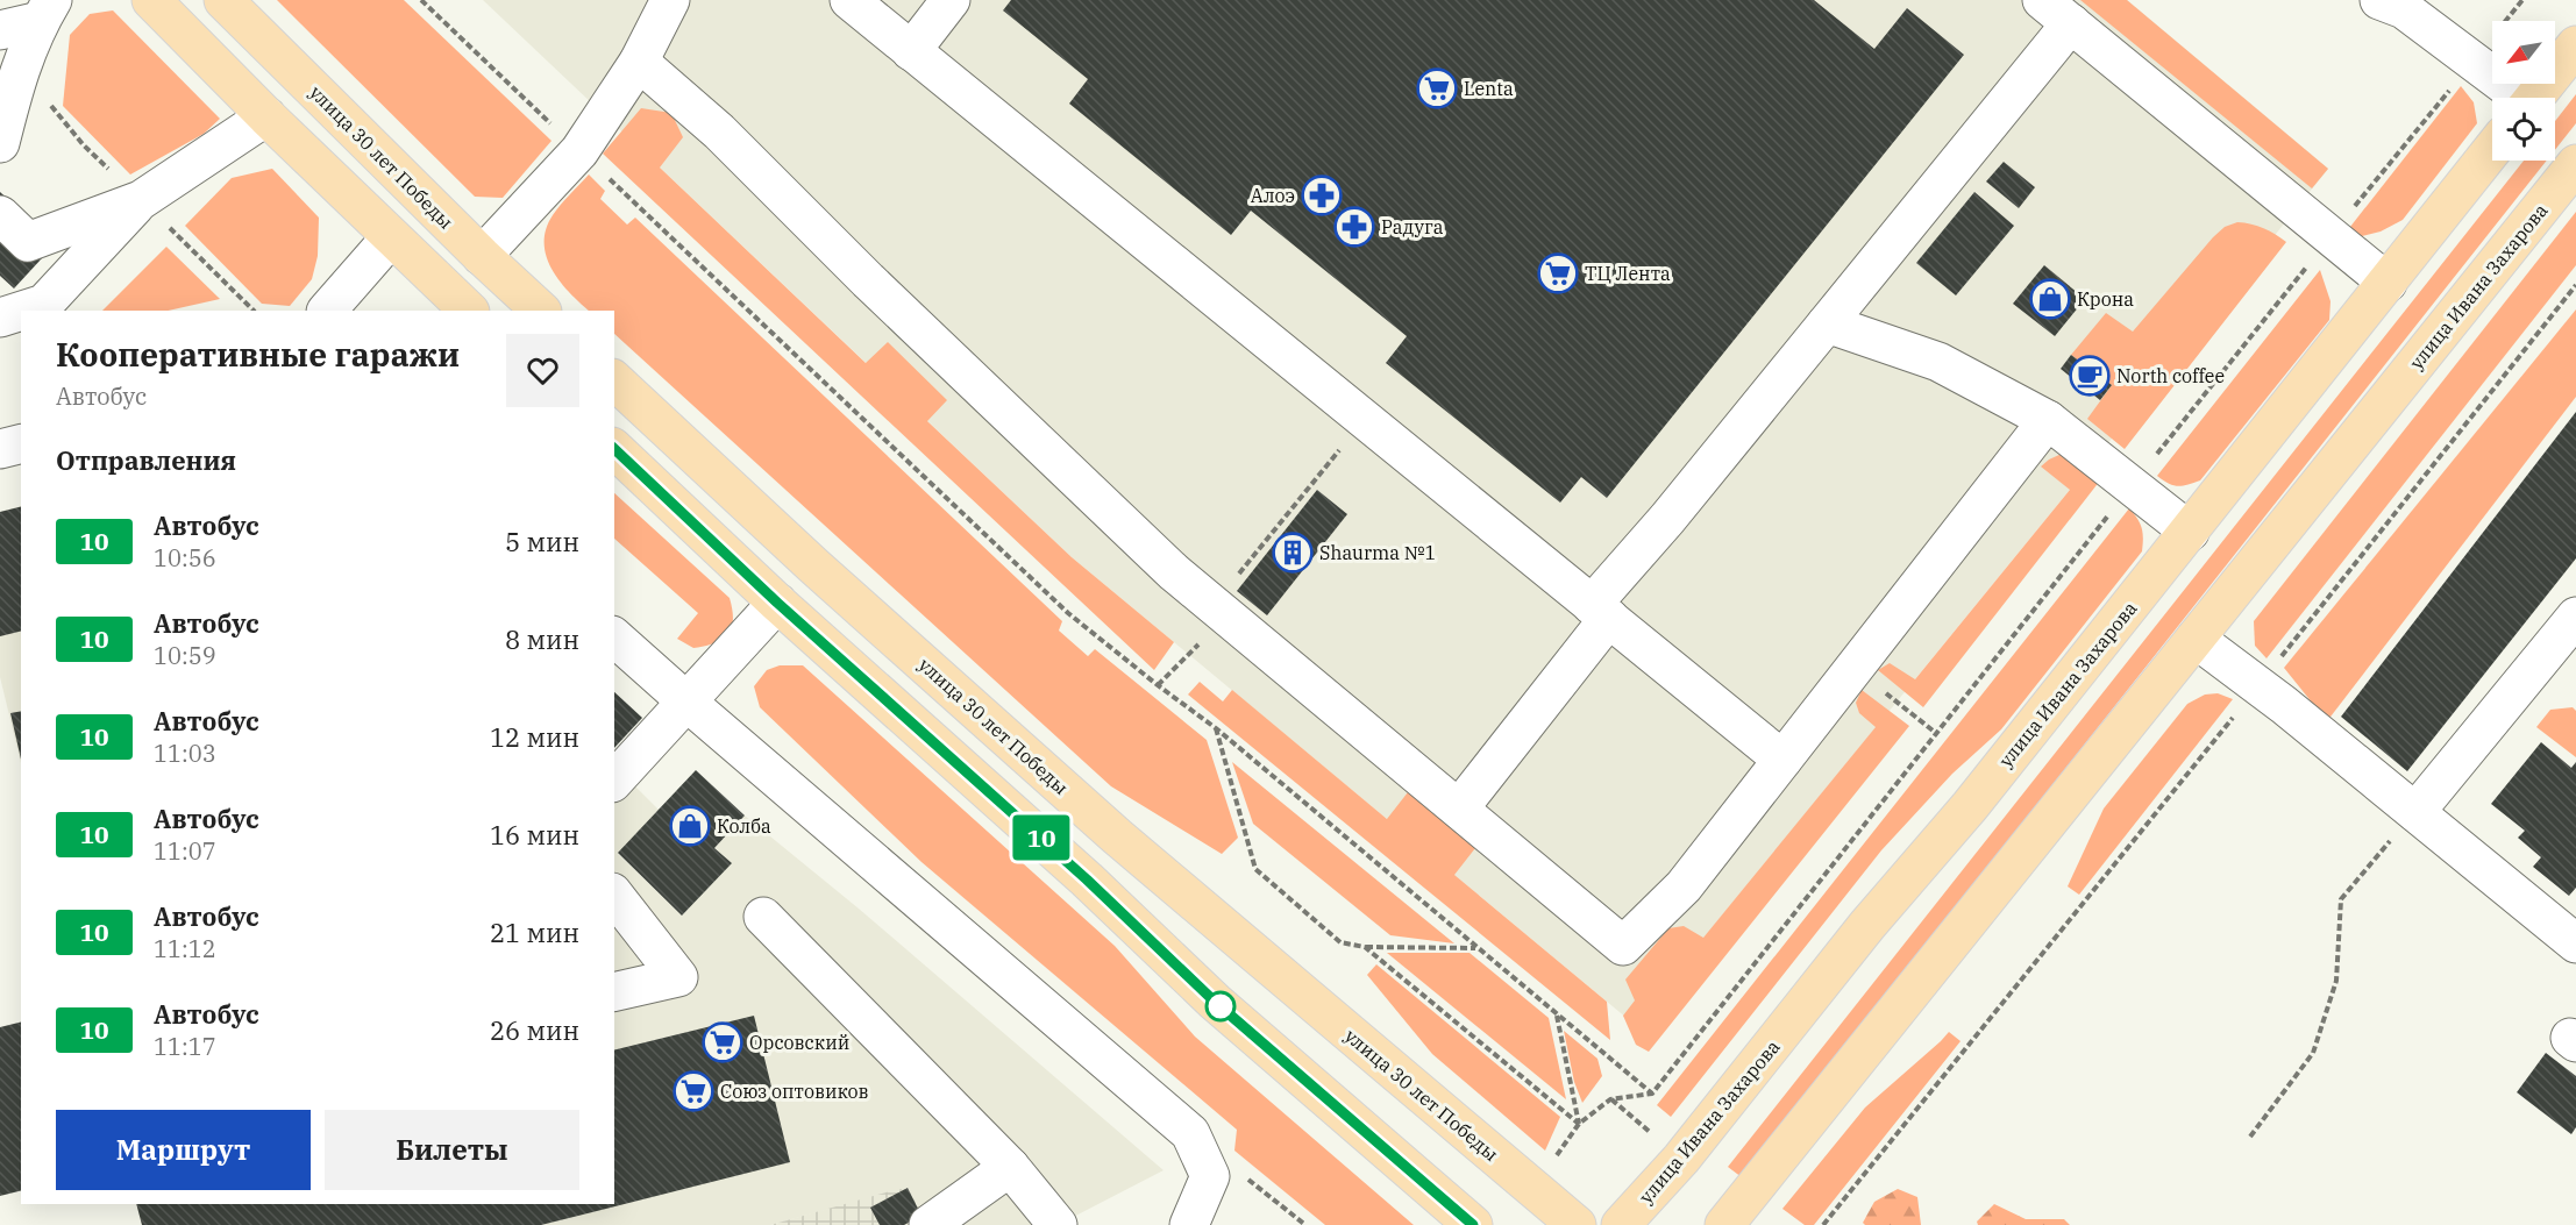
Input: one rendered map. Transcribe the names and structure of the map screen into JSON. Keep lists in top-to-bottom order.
{
  "streets": {
    "main road": ["улица 30 лет Победы", "улица Ивана Захарова"]
  },
  "places": {
    "supermarket": [
      "Lenta",
      "ТЦ Лента",
      "Орсовский",
      "Союз оптовиков"
    ],
    "pharmacy": ["Алоэ", "Радуга"],
    "shop": ["Крона", "Колба"],
    "cafe": ["North coffee"],
    "building": ["Shaurma №1"]
  },
  "lines": ["bus line 10"],
  "north": "bottom left",
  "page": {
    "on_map": "10",
    "heading": [
      ["Кооперативные гаражи", "Автобус"],
      "Отправления"
    ],
    "list": [
      {
        "mark": "10",
        "name": "Автобус",
        "note": "10:56",
        "value": "5 мин"
      },
      {
        "mark": "10",
        "name": "Автобус",
        "note": "10:59",
        "value": "8 мин"
      },
      {
        "mark": "10",
        "name": "Автобус",
        "note": "11:03",
        "value": "12 мин"
      },
      {
        "mark": "10",
        "name": "Автобус",
        "note": "11:07",
        "value": "16 мин"
      },
      {
        "mark": "10",
        "name": "Автобус",
        "note": "11:12",
        "value": "21 мин"
      },
      {
        "mark": "10",
        "name": "Автобус",
        "note": "11:17",
        "value": "26 мин"
      }
    ],
    "buttons": ["Маршрут", "Билеты"]
  }
}
